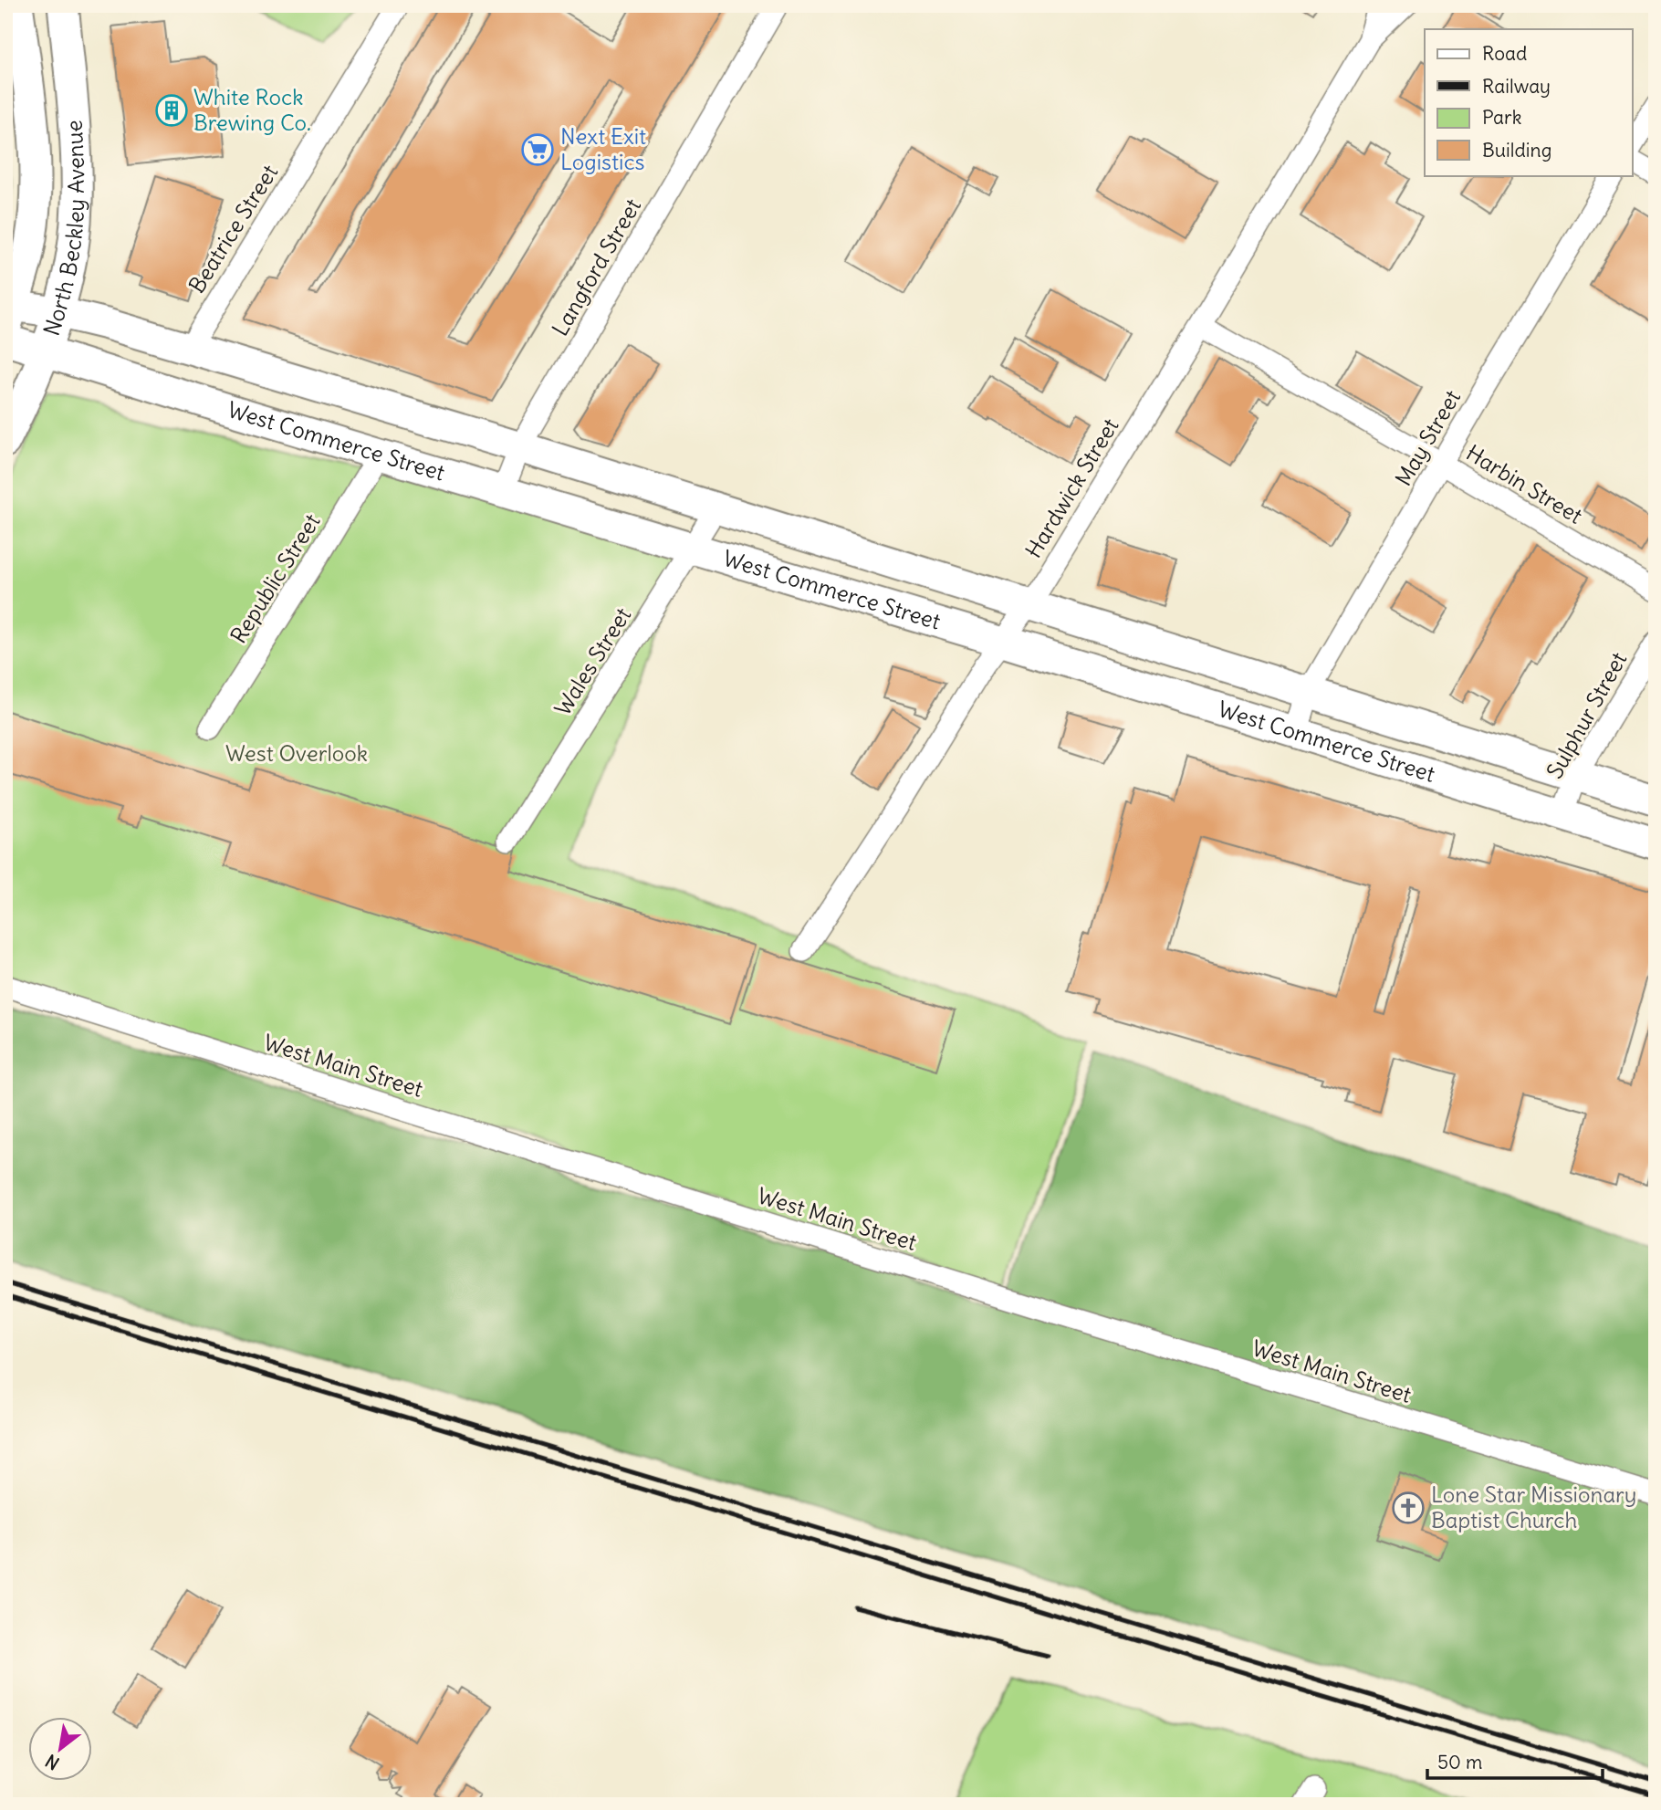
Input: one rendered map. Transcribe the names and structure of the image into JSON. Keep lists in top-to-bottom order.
{
  "streets": {
    "main road": ["North Beckley Avenue", "West Commerce Street"],
    "street": [
      "Beatrice Street",
      "Langford Street",
      "May Street",
      "Harbin Street",
      "Hardwick Street",
      "Republic Street",
      "Wales Street",
      "Sulphur Street",
      "West Main Street"
    ]
  },
  "crossings": [
    ["North Beckley Avenue", "West Commerce Street"],
    ["Beatrice Street", "West Commerce Street"],
    ["Langford Street", "West Commerce Street"],
    ["May Street", "West Commerce Street"],
    ["May Street", "Harbin Street"],
    ["West Commerce Street", "Hardwick Street"],
    ["West Commerce Street", "Republic Street"],
    ["West Commerce Street", "Wales Street"],
    ["West Commerce Street", "Sulphur Street"],
    ["Harbin Street", "Hardwick Street"]
  ],
  "parks": ["West Overlook"],
  "places": {
    "building": ["White Rock Brewing Co."],
    "supermarket": ["Next Exit Logistics"],
    "church": ["Lone Star Missionary Baptist Church"]
  },
  "legend": [
    "Road",
    "Railway",
    "Park",
    "Building"
  ],
  "scale_bar": "50 m",
  "north": "bottom left"
}
